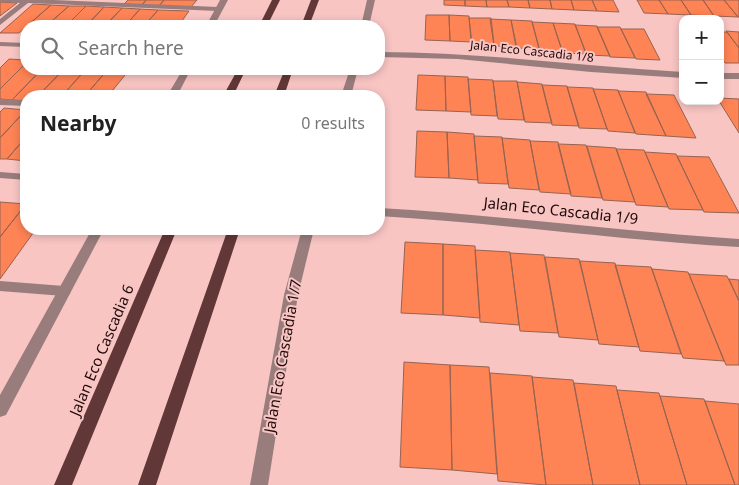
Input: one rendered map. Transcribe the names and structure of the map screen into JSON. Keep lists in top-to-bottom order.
{
  "streets": {
    "main road": ["Jalan Eco Cascadia 6"],
    "street": ["Jalan Eco Cascadia 1/8", "Jalan Eco Cascadia 1/9", "Jalan Eco Cascadia 1/7"]
  },
  "page": {
    "map_buttons": ["+", "−"],
    "search": "Search here",
    "heading": ["Nearby", "0 results"]
  }
}
